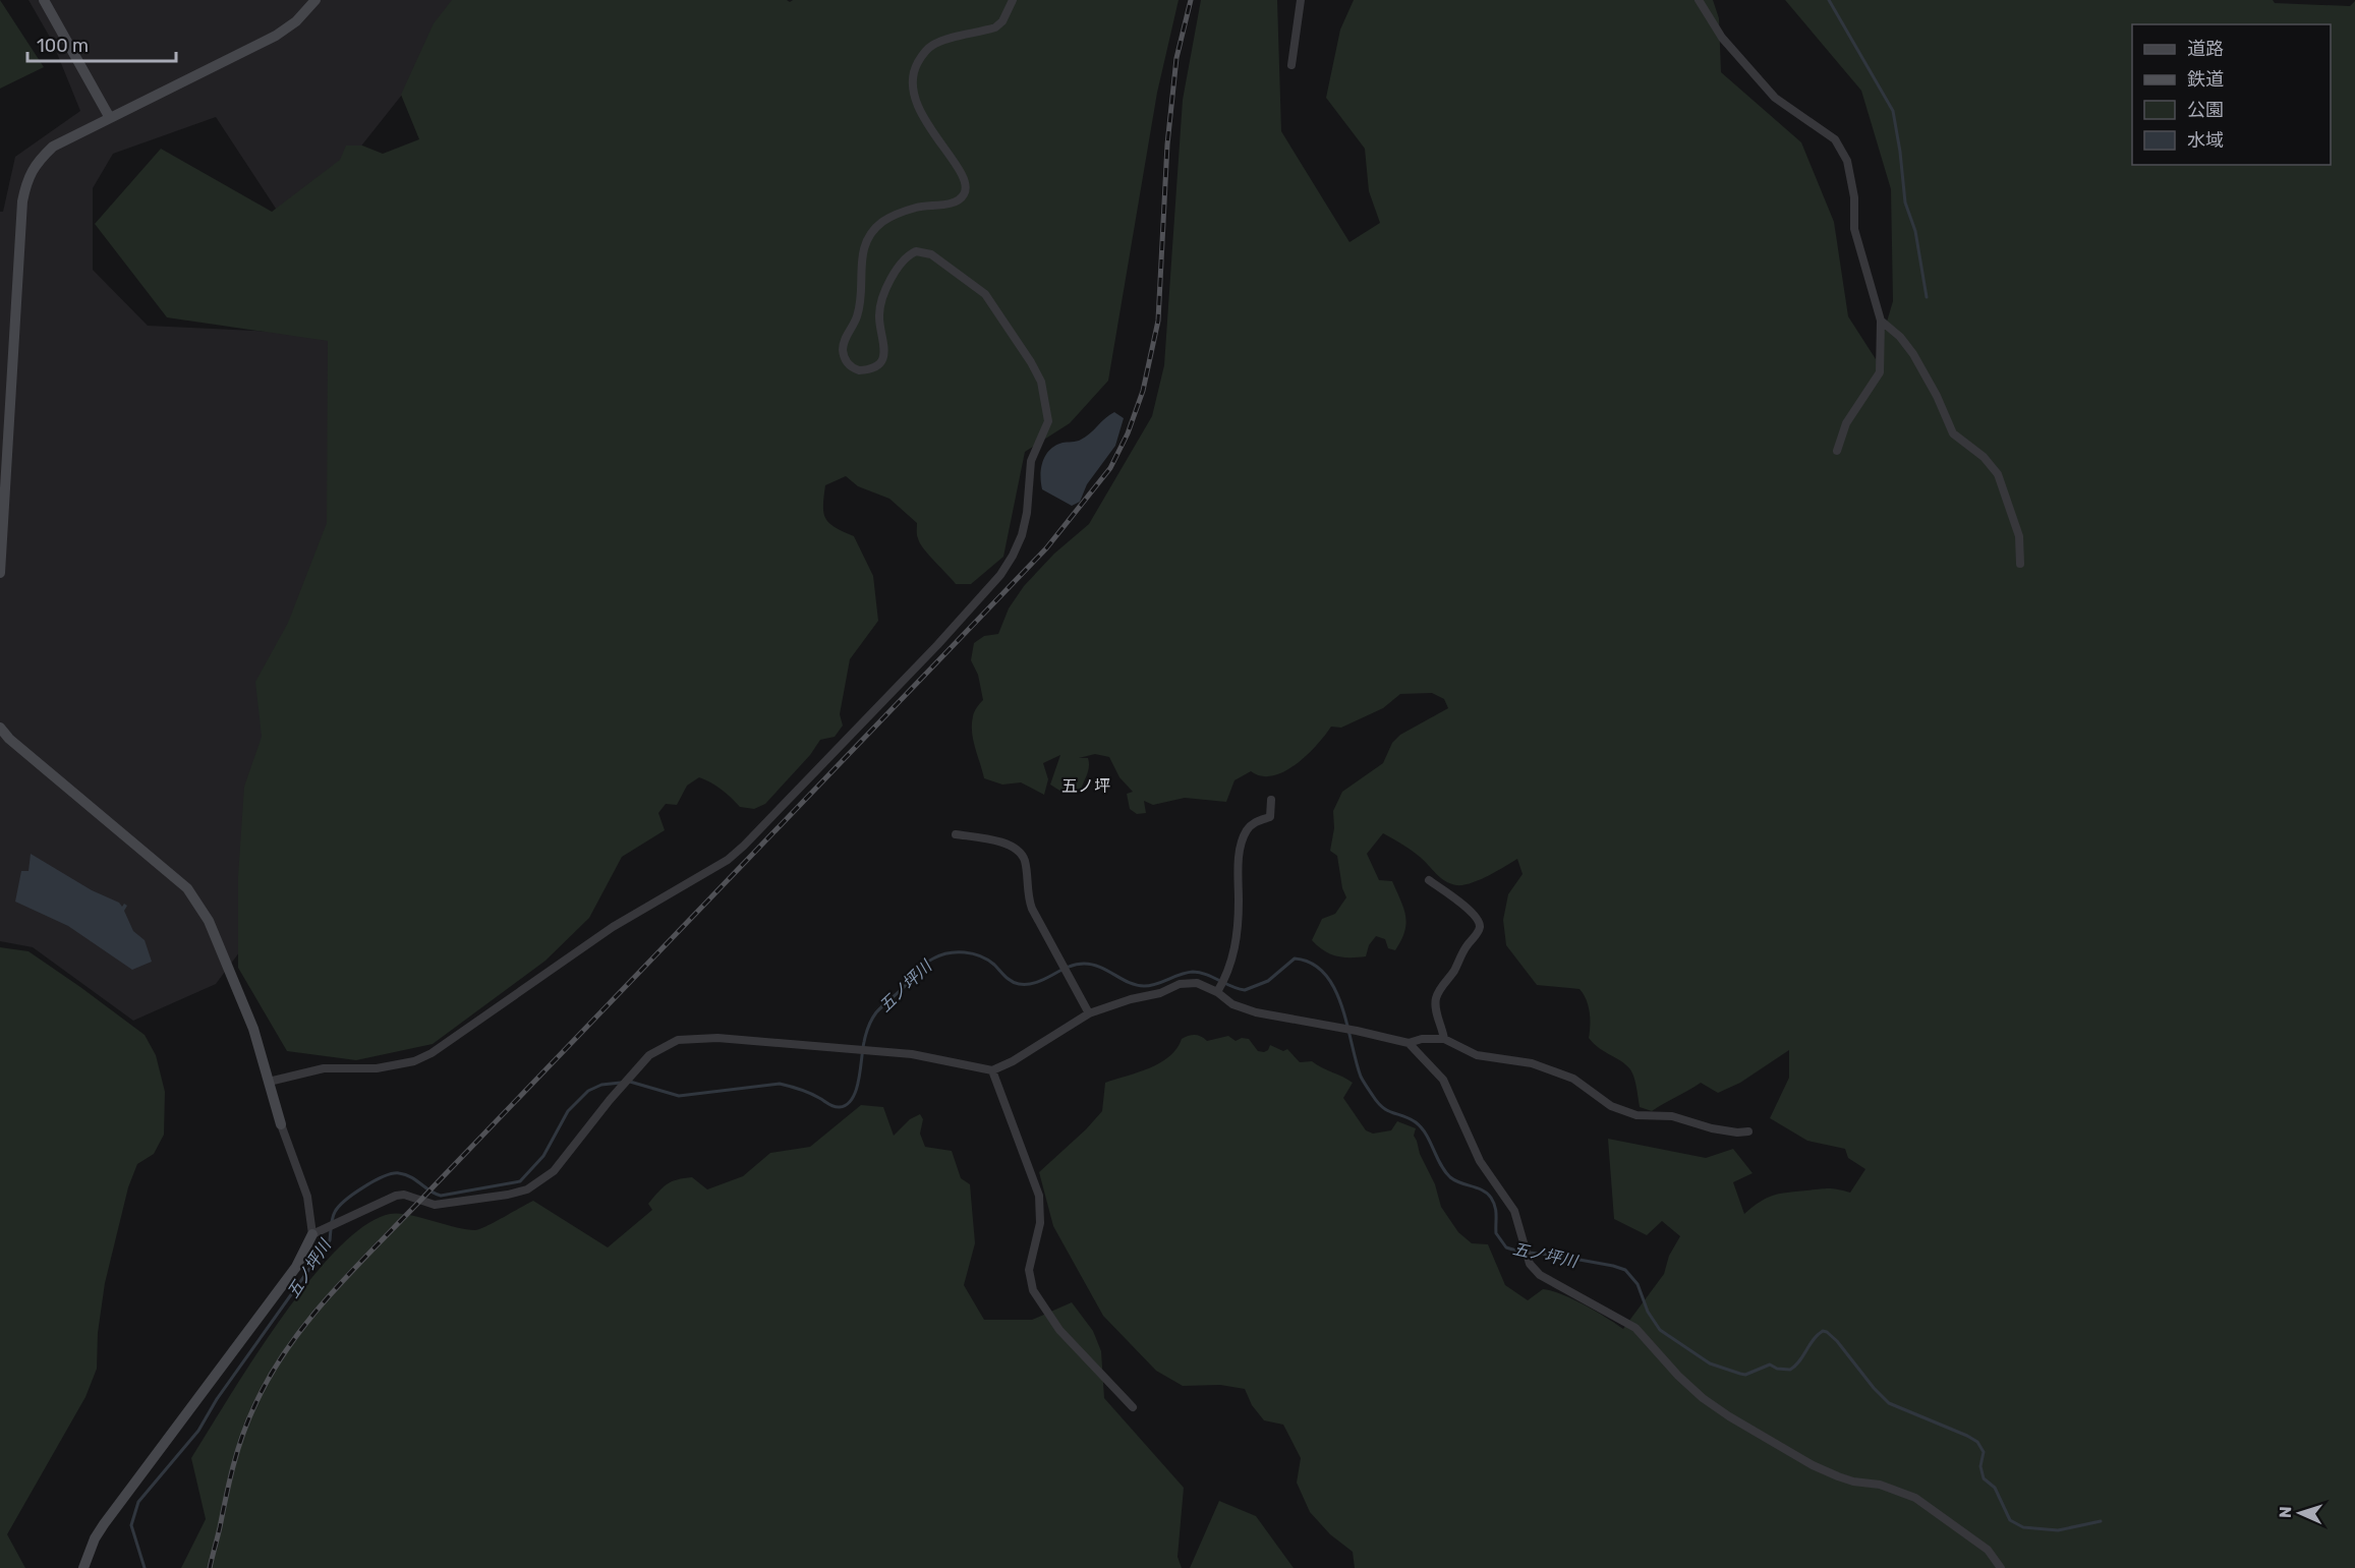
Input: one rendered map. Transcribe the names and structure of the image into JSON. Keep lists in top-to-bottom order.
{
  "districts": ["五ノ坪"],
  "water": ["五ノ坪川"],
  "legend": [
    "道路",
    "鉄道",
    "公園",
    "水域"
  ],
  "scale_bar": "100 m",
  "north": "left"
}
